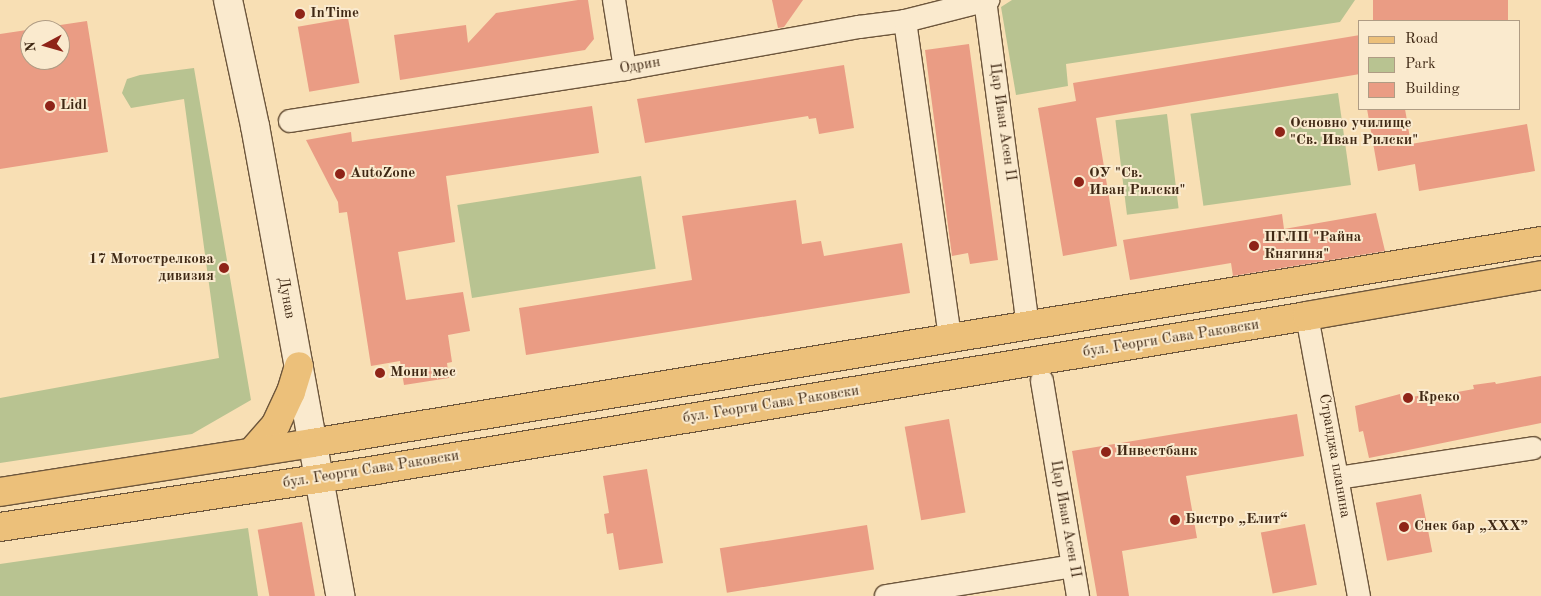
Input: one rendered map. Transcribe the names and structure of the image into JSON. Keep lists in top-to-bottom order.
{
  "streets": {
    "main road": ["Дунав", "бул. Георги Сава Раковски"],
    "street": ["Одрин", "Цар Иван Асен II", "Странджа планина"]
  },
  "crossings": [
    ["Одрин", "Цар Иван Асен II"],
    ["Дунав", "бул. Георги Сава Раковски"],
    ["бул. Георги Сава Раковски", "Странджа планина"]
  ],
  "places": [
    "InTime",
    "Lidl",
    "Основно училище \"Св. Иван Рилски\"",
    "AutoZone",
    "ОУ \"Св. Иван Рилски\"",
    "ПГЛП \"Райна Княгиня\"",
    "17 Мотострелкова дивизия",
    "Мони мес",
    "Креко",
    "Инвестбанк",
    "Бистро „Елит“",
    "Снек бар „ХХХ”"
  ],
  "legend": ["Road", "Park", "Building"],
  "north": "left"
}
